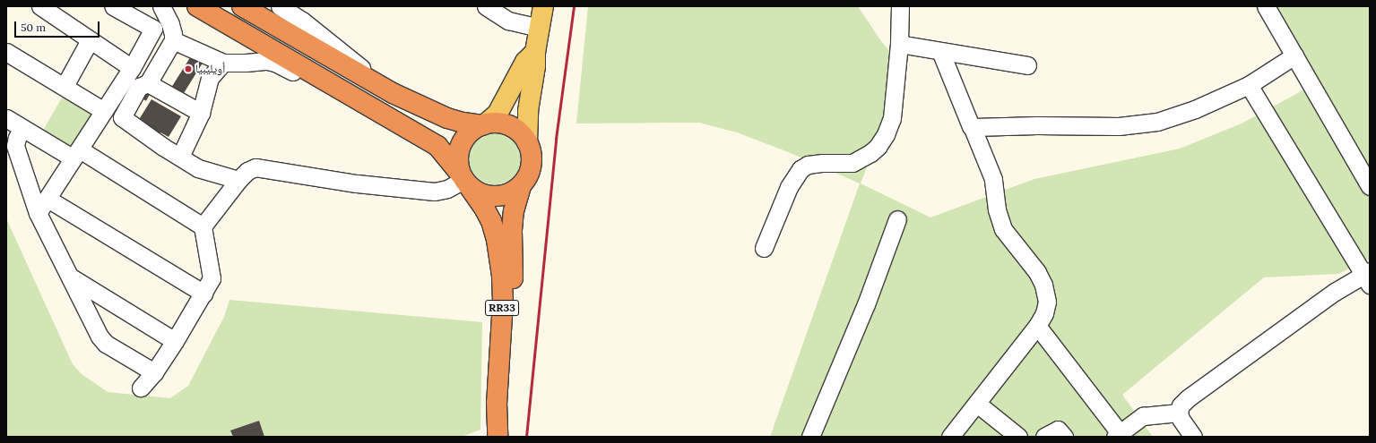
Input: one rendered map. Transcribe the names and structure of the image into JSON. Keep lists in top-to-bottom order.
{
  "streets": {
    "highway": ["RR33"]
  },
  "places": ["أويليبيا"],
  "scale_bar": "50 m"
}
